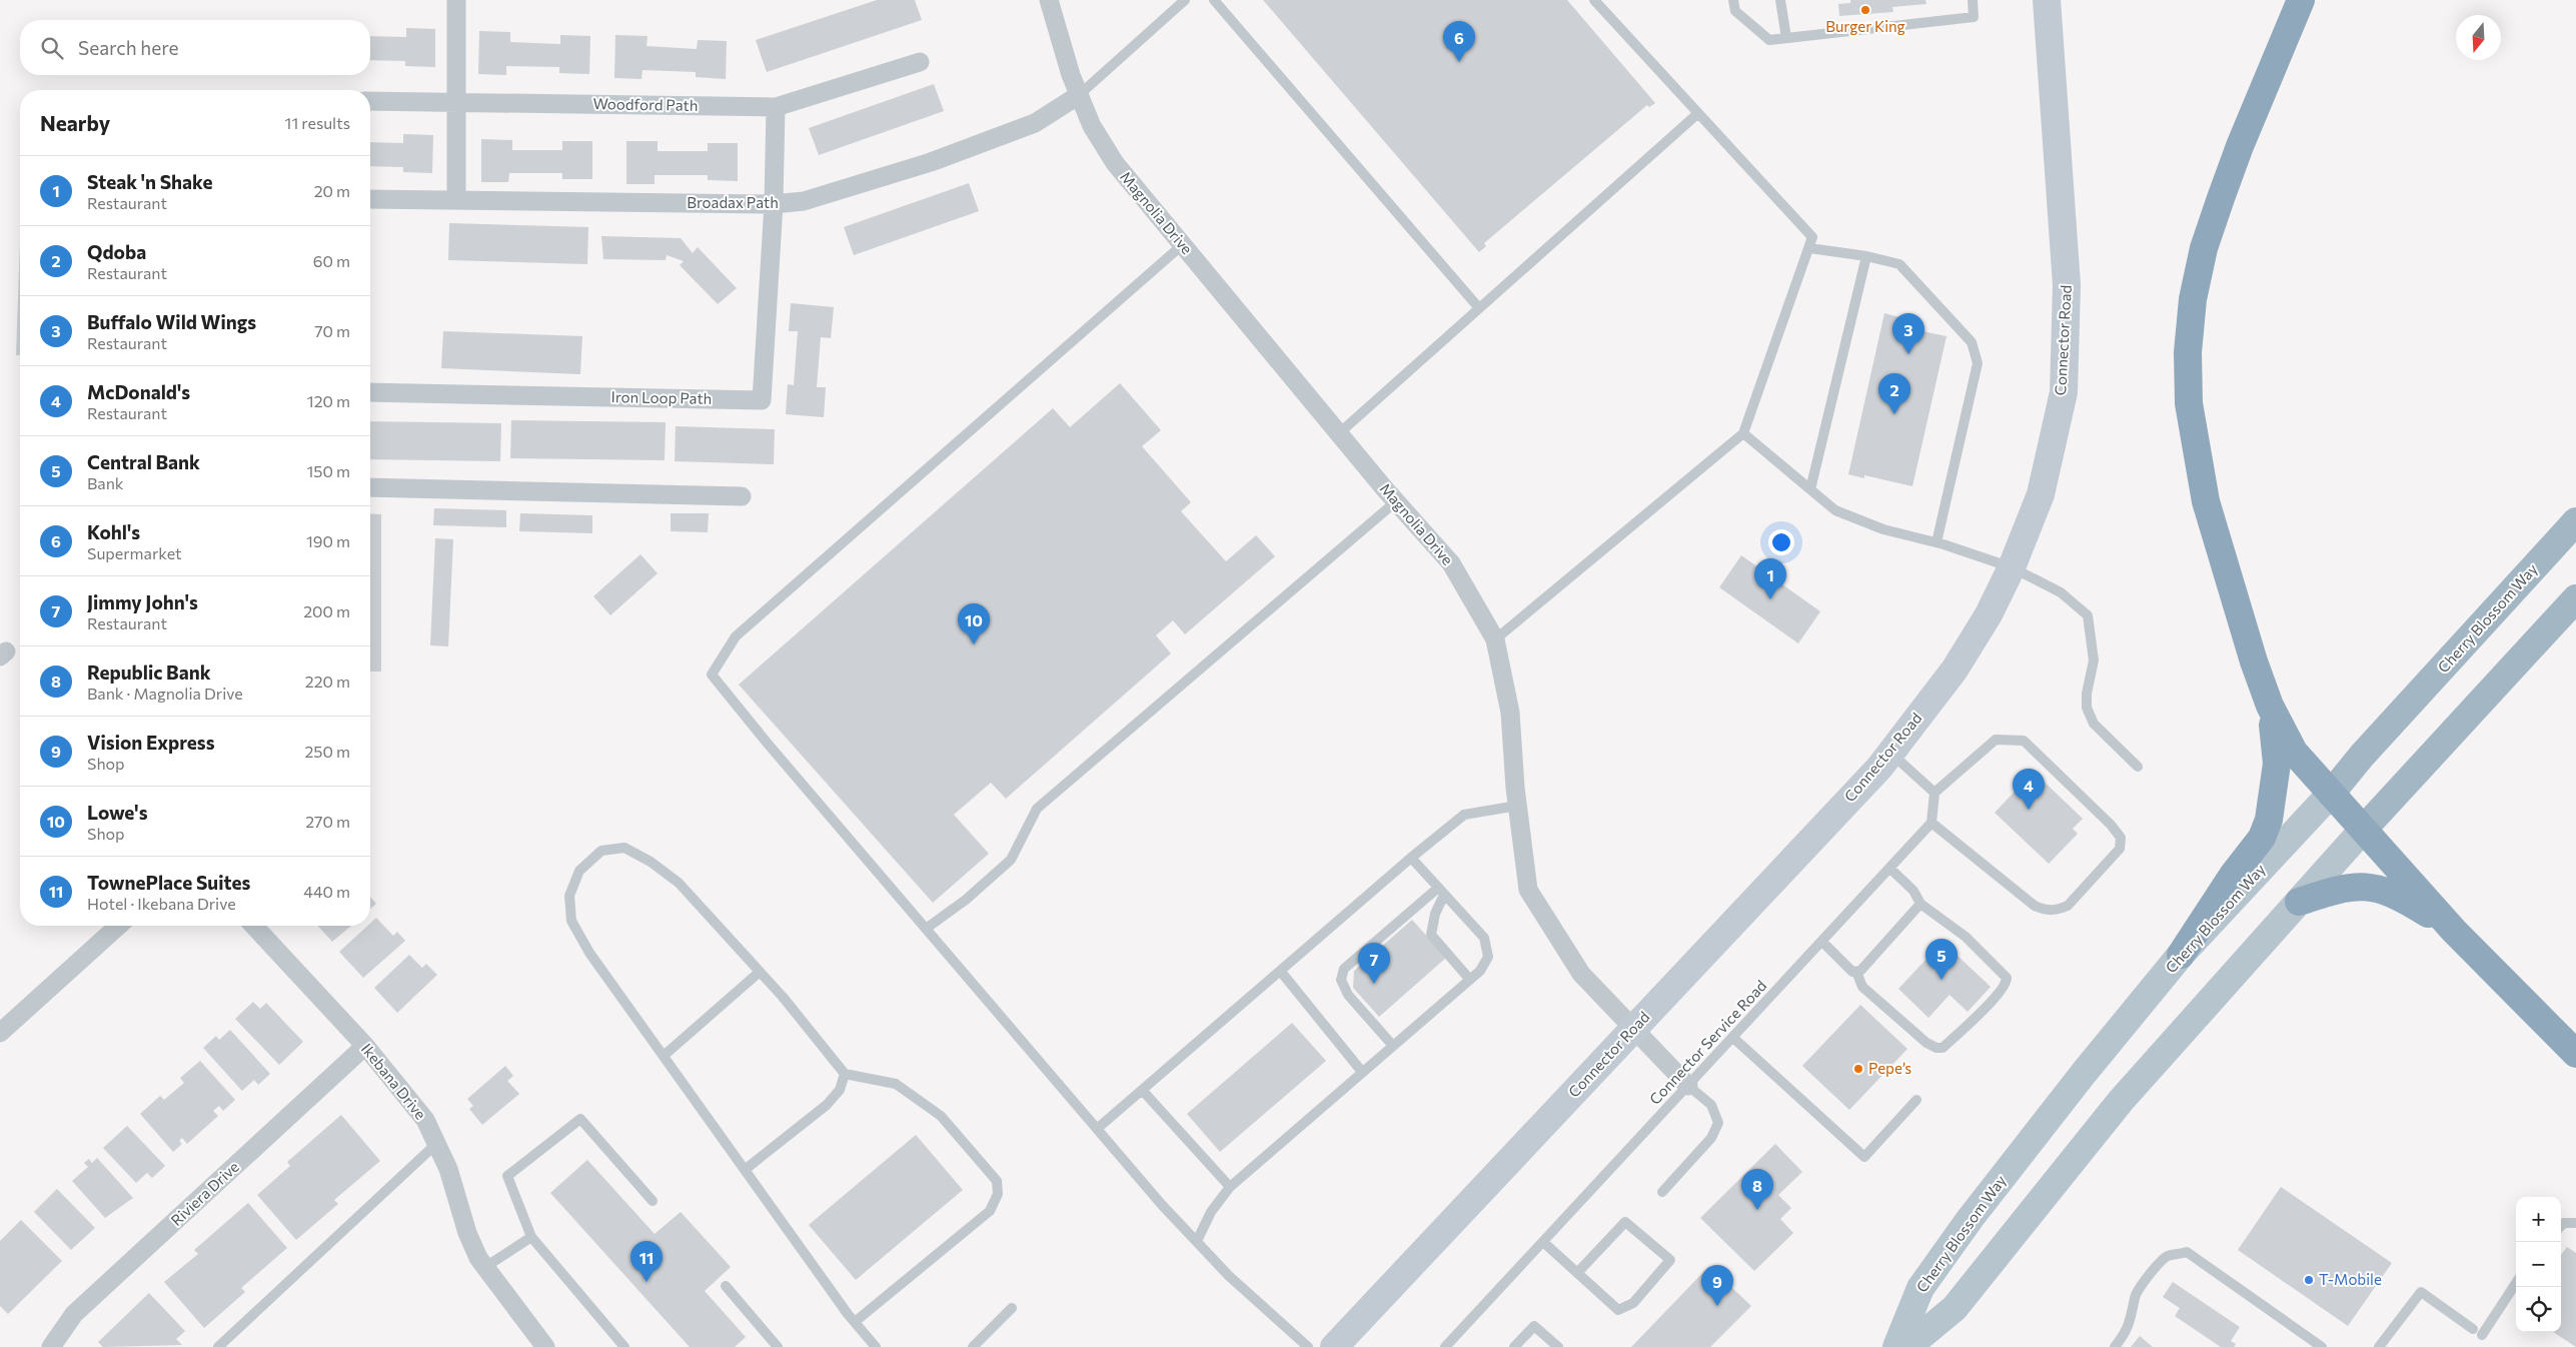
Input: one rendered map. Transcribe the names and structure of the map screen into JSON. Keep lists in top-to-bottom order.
{
  "streets": {
    "highway": ["Cherry Blossom Way"],
    "main road": ["Connector Road"],
    "street": [
      "Woodford Path",
      "Broadax Path",
      "Magnolia Drive",
      "Iron Loop Path",
      "Ikebana Drive",
      "Riviera Drive"
    ],
    "lane": ["Connector Service Road"]
  },
  "crossings": [
    ["Broadax Path", "Magnolia Drive"],
    ["Broadax Path", "Iron Loop Path"],
    ["Magnolia Drive", "Connector Road"],
    ["Magnolia Drive", "Connector Service Road"],
    ["Ikebana Drive", "Riviera Drive"]
  ],
  "places": ["Burger King", "Pepe’s", "T-Mobile"],
  "north": "bottom",
  "page": {
    "search": "Search here",
    "pins": [
      "6",
      "3",
      "2",
      "1",
      "10",
      "4",
      "5",
      "7",
      "8",
      "11",
      "9"
    ],
    "heading": ["Nearby", "11 results"],
    "list": [
      {
        "mark": "1",
        "name": "Steak 'n Shake",
        "note": "Restaurant",
        "value": "20 m"
      },
      {
        "mark": "2",
        "name": "Qdoba",
        "note": "Restaurant",
        "value": "60 m"
      },
      {
        "mark": "3",
        "name": "Buffalo Wild Wings",
        "note": "Restaurant",
        "value": "70 m"
      },
      {
        "mark": "4",
        "name": "McDonald's",
        "note": "Restaurant",
        "value": "120 m"
      },
      {
        "mark": "5",
        "name": "Central Bank",
        "note": "Bank",
        "value": "150 m"
      },
      {
        "mark": "6",
        "name": "Kohl's",
        "note": "Supermarket",
        "value": "190 m"
      },
      {
        "mark": "7",
        "name": "Jimmy John's",
        "note": "Restaurant",
        "value": "200 m"
      },
      {
        "mark": "8",
        "name": "Republic Bank",
        "note": "Bank · Magnolia Drive",
        "value": "220 m"
      },
      {
        "mark": "9",
        "name": "Vision Express",
        "note": "Shop",
        "value": "250 m"
      },
      {
        "mark": "10",
        "name": "Lowe's",
        "note": "Shop",
        "value": "270 m"
      },
      {
        "mark": "11",
        "name": "TownePlace Suites",
        "note": "Hotel · Ikebana Drive",
        "value": "440 m"
      }
    ],
    "map_buttons": ["+", "−"]
  }
}
